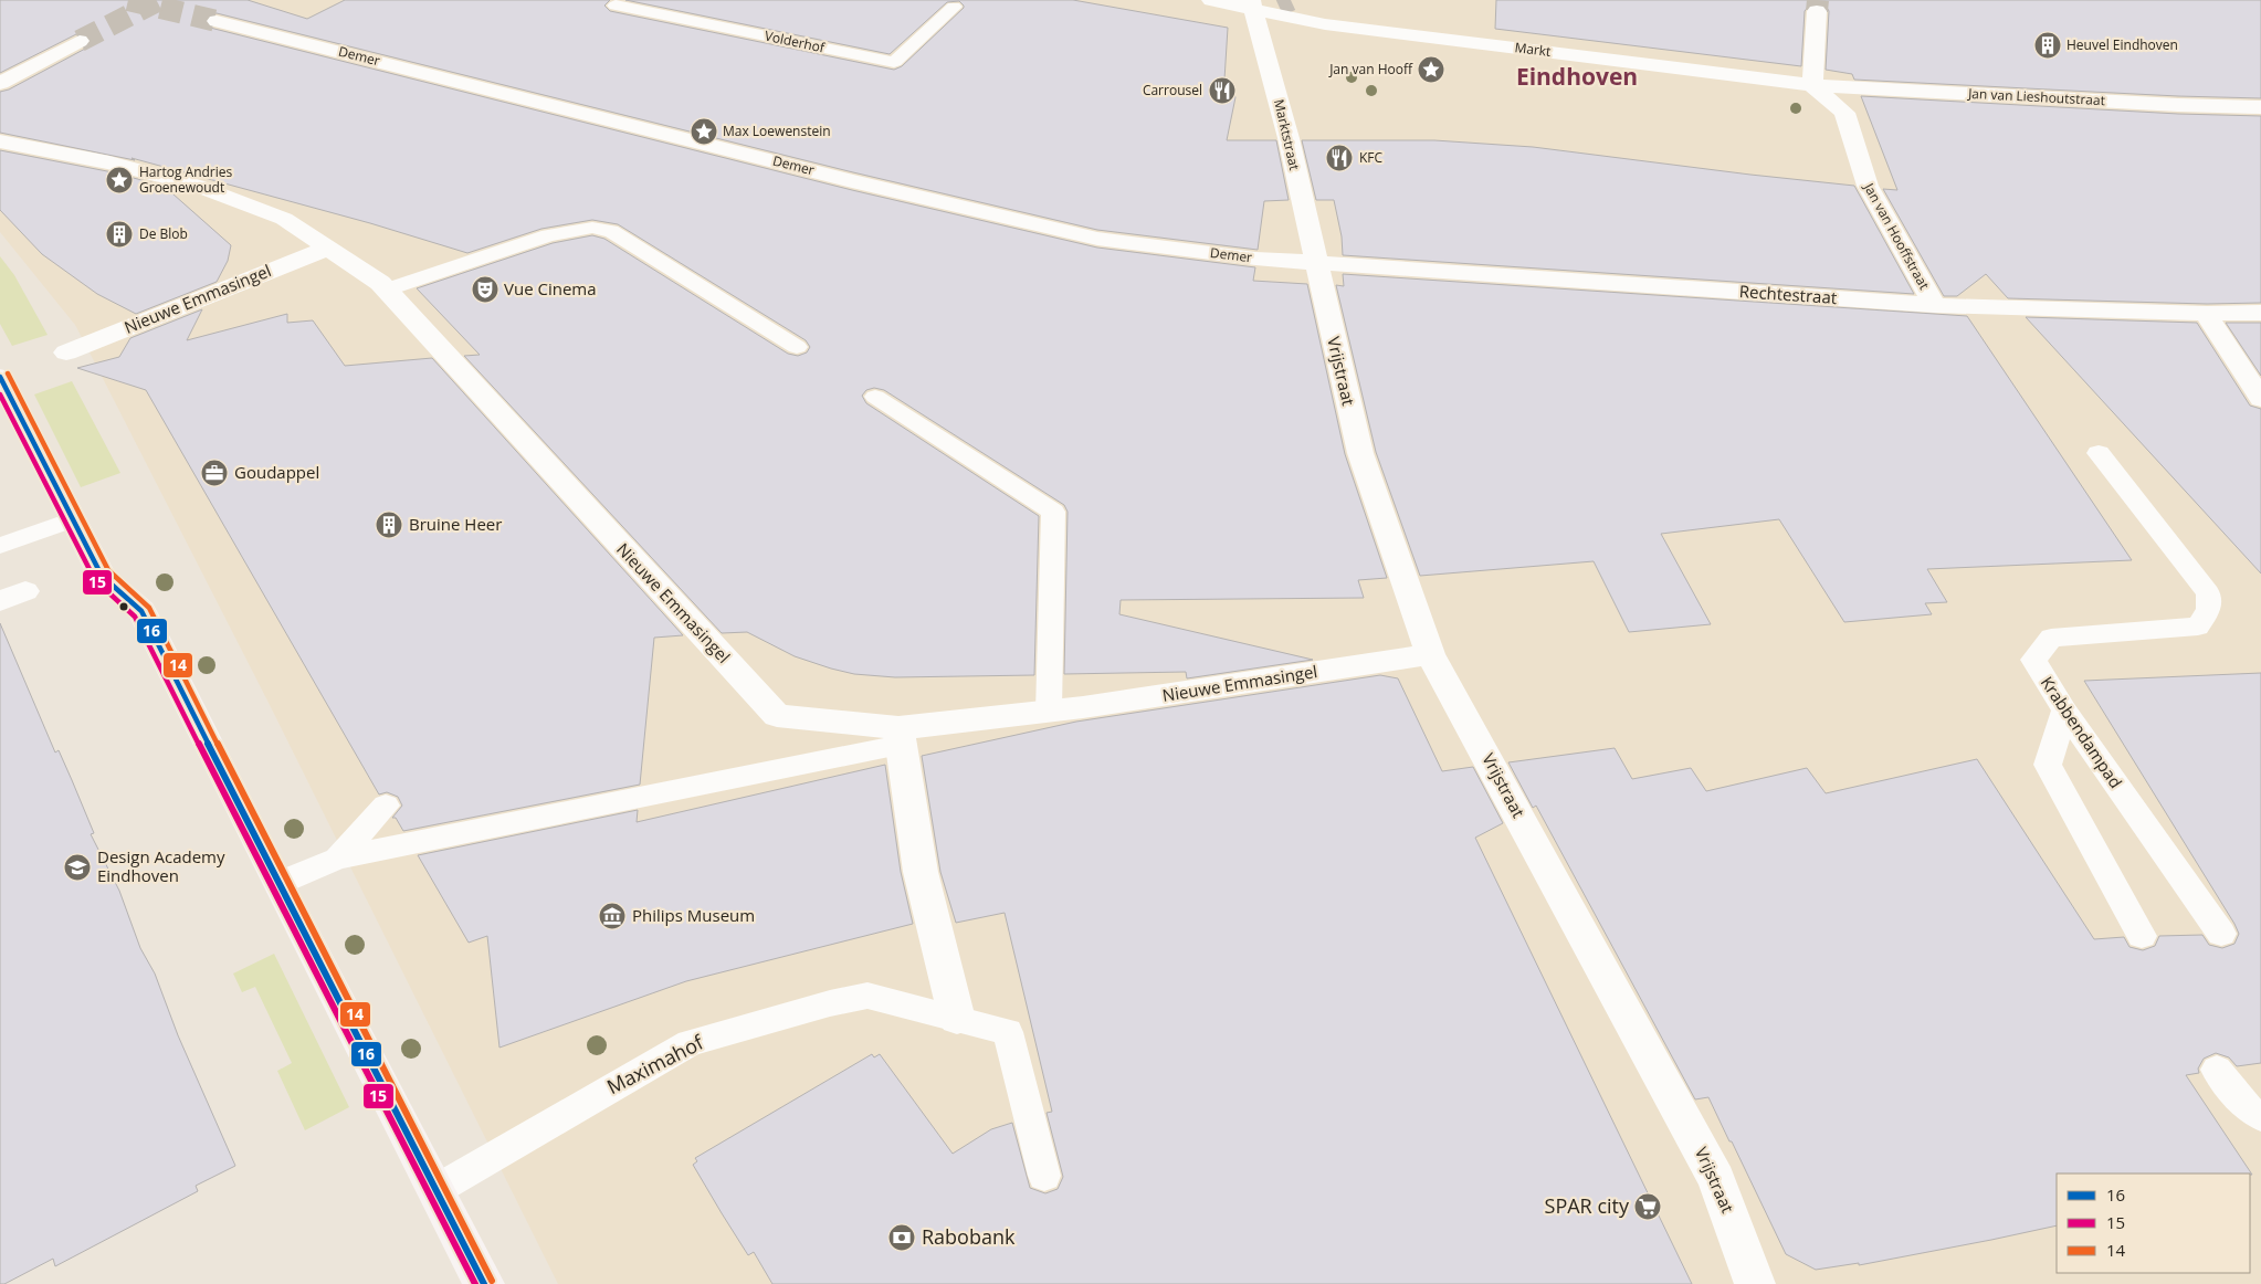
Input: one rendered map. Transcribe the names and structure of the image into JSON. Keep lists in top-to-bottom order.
{
  "streets": {
    "street": [
      "Markt",
      "Demer",
      "Jan van Lieshoutstraat",
      "Marktstraat",
      "Jan van Hooffstraat",
      "Rechtestraat",
      "Nieuwe Emmasingel",
      "Vrijstraat"
    ],
    "lane": ["Volderhof", "Krabbendampad", "Maximahof"]
  },
  "crossings": [
    ["Markt", "Jan van Lieshoutstraat"],
    ["Markt", "Marktstraat"],
    ["Markt", "Jan van Hooffstraat"],
    ["Demer", "Marktstraat"],
    ["Demer", "Rechtestraat"],
    ["Demer", "Vrijstraat"],
    ["Jan van Lieshoutstraat", "Jan van Hooffstraat"],
    ["Marktstraat", "Rechtestraat"],
    ["Marktstraat", "Vrijstraat"],
    ["Jan van Hooffstraat", "Rechtestraat"],
    ["Rechtestraat", "Vrijstraat"],
    ["Nieuwe Emmasingel", "Vrijstraat"]
  ],
  "districts": ["Eindhoven"],
  "places": {
    "building": ["Heuvel Eindhoven", "De Blob", "Bruine Heer"],
    "place": ["Jan van Hooff", "Max Loewenstein", "Hartog Andries Groenewoudt"],
    "restaurant": ["Carrousel", "KFC"],
    "theatre": ["Vue Cinema"],
    "office": ["Goudappel"],
    "school or university": ["Design Academy Eindhoven"],
    "museum": ["Philips Museum"],
    "supermarket": ["SPAR city"],
    "bank": ["Rabobank"]
  },
  "lines": ["transit line 14", "transit line 16", "transit line 15"],
  "legend": ["16", "15", "14"]
}
